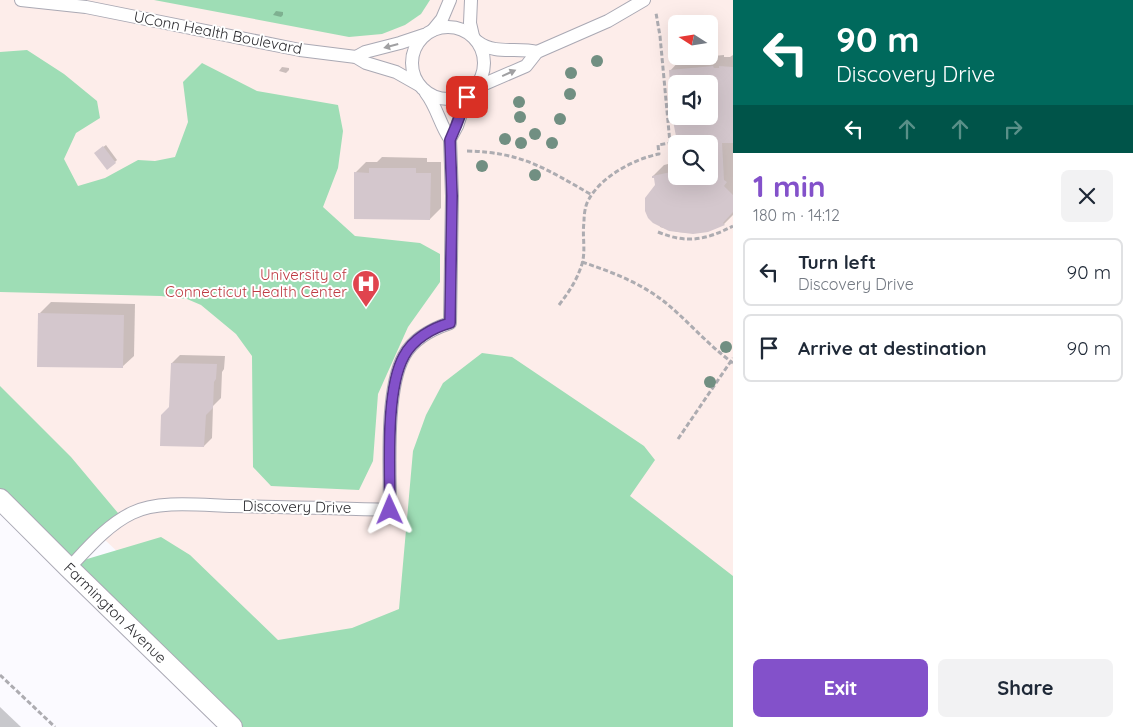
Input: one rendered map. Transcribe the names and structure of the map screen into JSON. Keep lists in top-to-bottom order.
{
  "streets": {
    "main road": ["Farmington Avenue"],
    "street": ["UConn Health Boulevard", "Discovery Drive"]
  },
  "crossings": [
    ["UConn Health Boulevard", "Discovery Drive"],
    ["Discovery Drive", "Farmington Avenue"]
  ],
  "places": {
    "hospital": ["University of Connecticut Health Center"]
  },
  "north": "left",
  "page": {
    "turn": ["90 m", "Discovery Drive"],
    "heading": ["1 min", "180 m · 14:12"],
    "list": [
      {
        "name": "Turn left",
        "note": "Discovery Drive",
        "value": "90 m"
      },
      {
        "name": "Arrive at destination",
        "value": "90 m"
      }
    ],
    "buttons": ["Exit", "Share"]
  }
}
